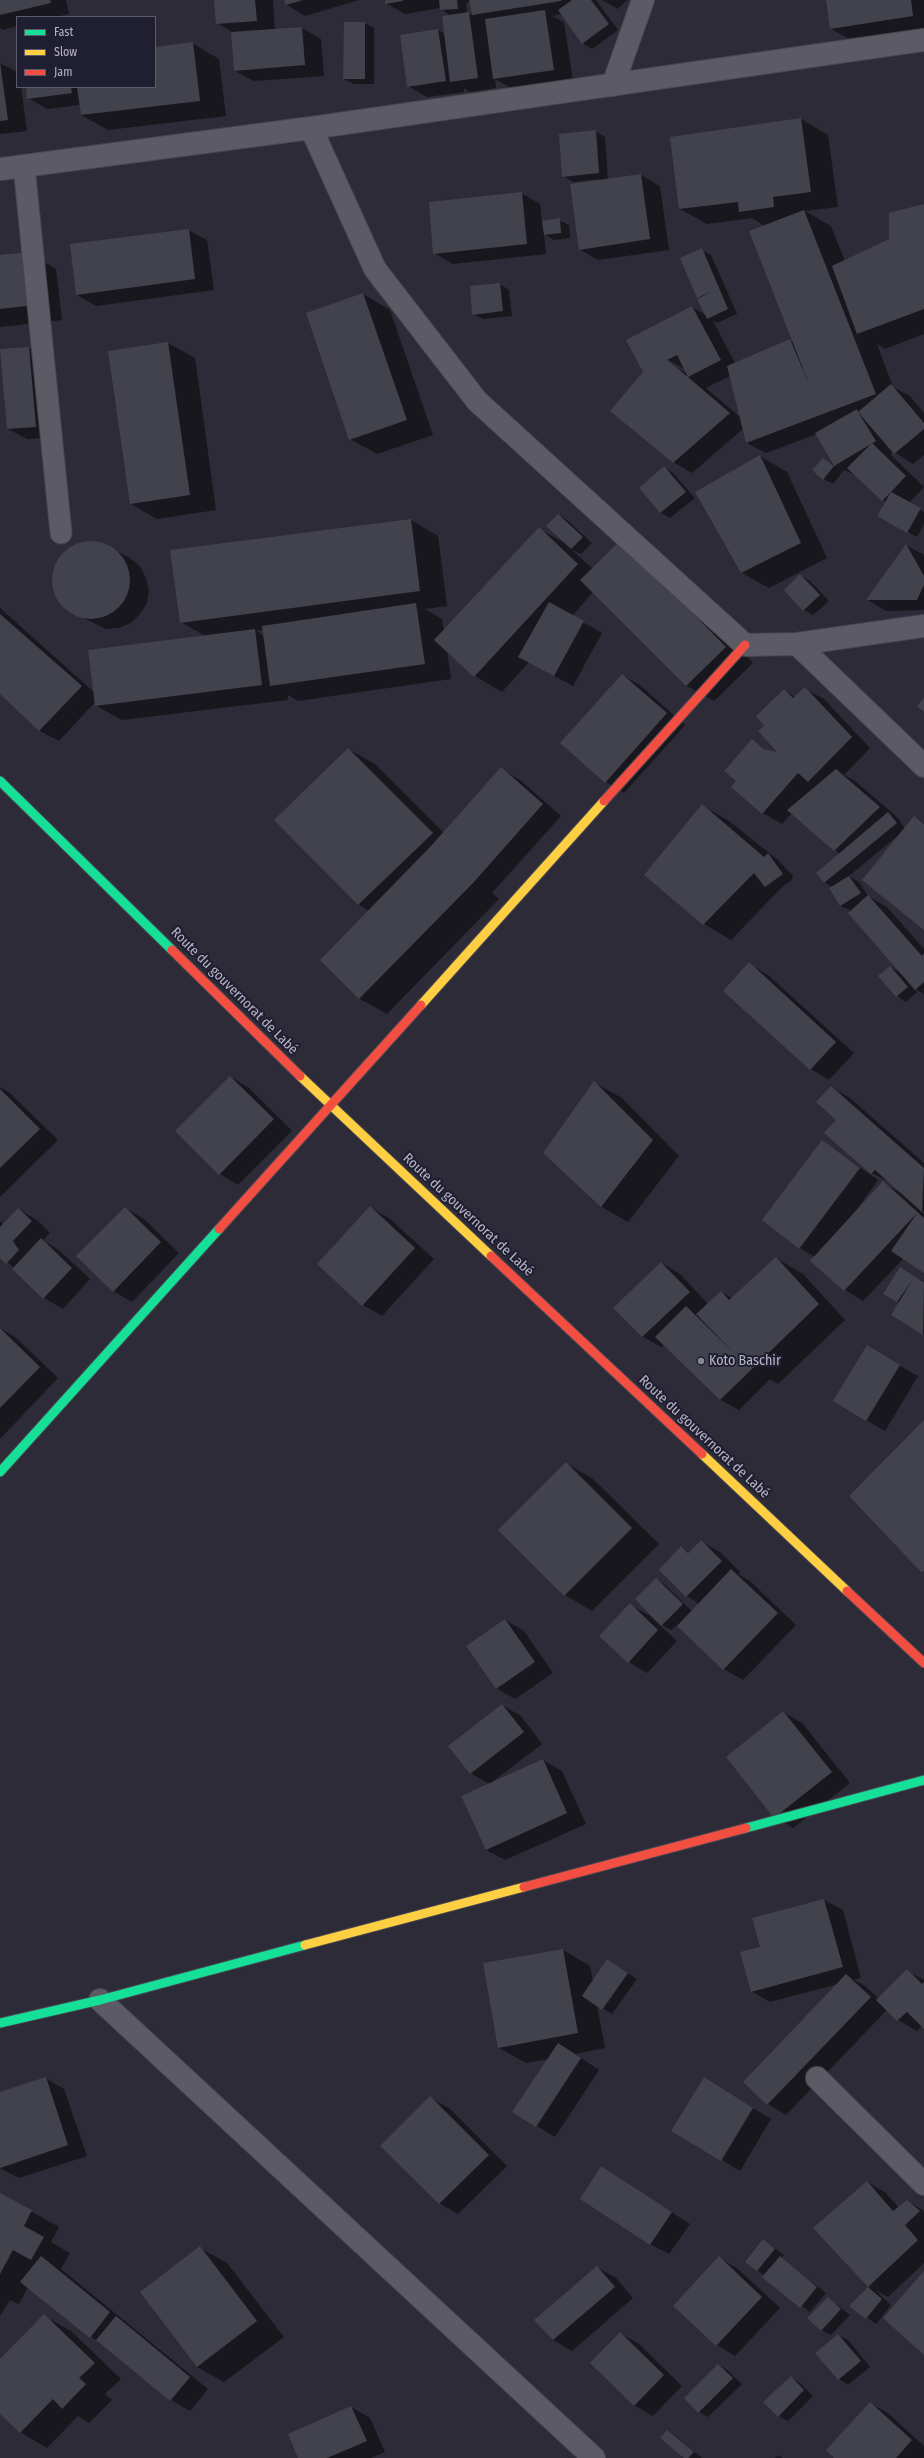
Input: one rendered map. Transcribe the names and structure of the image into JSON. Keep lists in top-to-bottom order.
{
  "streets": {
    "street": ["Route du gouvernorat de Labé"]
  },
  "places": ["Koto Baschir"],
  "legend": ["Fast", "Slow", "Jam"]
}
